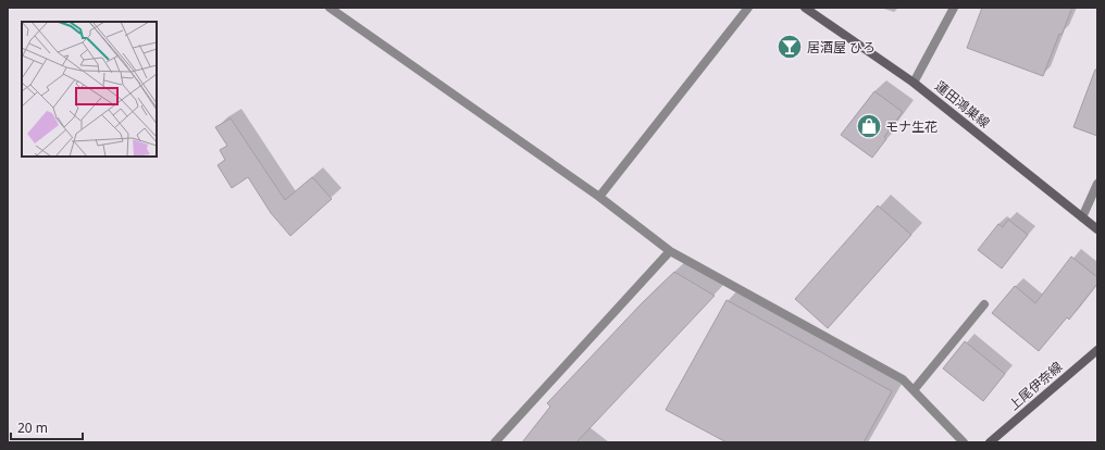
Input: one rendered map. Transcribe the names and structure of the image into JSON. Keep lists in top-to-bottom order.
{
  "streets": {
    "main road": ["蓮田鴻巣線", "上尾伊奈線"]
  },
  "places": {
    "bar": ["居酒屋 ひろ"],
    "shop": ["モナ生花"]
  },
  "scale_bar": "20 m"
}
